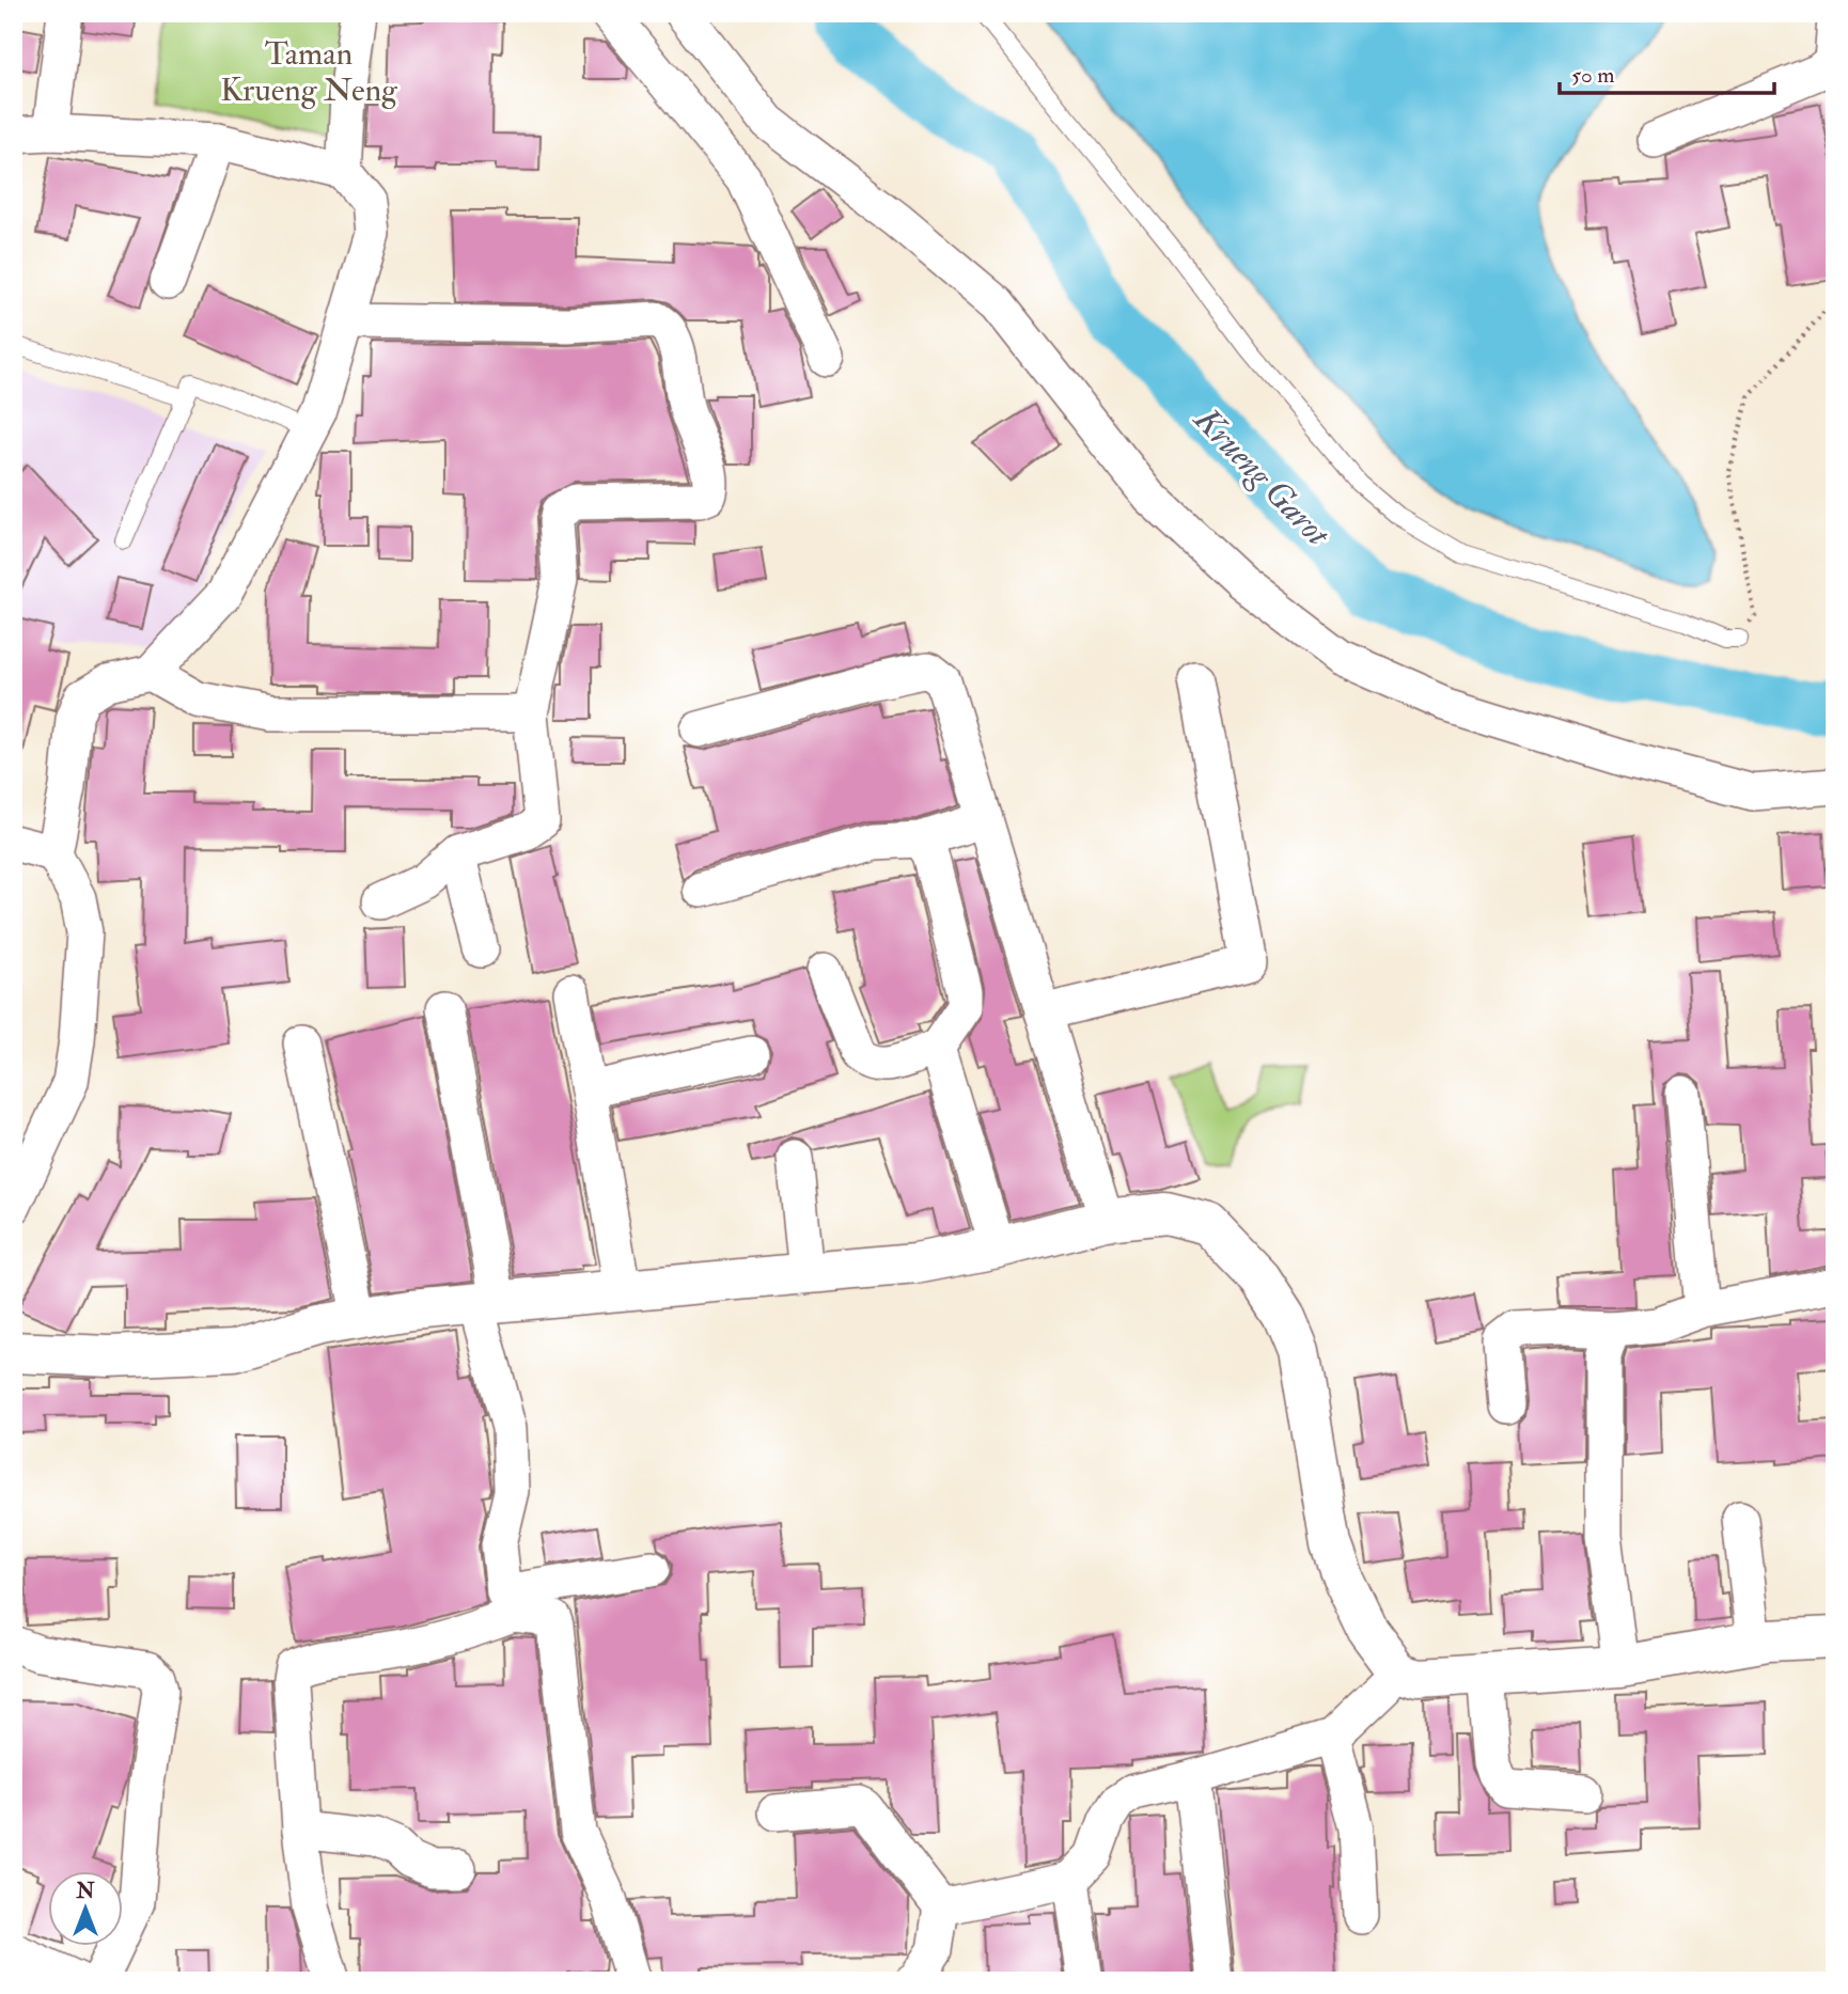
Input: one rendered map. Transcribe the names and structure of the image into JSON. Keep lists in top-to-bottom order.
{
  "water": ["Krueng Garot"],
  "parks": ["Taman Krueng Neng"],
  "scale_bar": "50 m",
  "north": "top"
}
